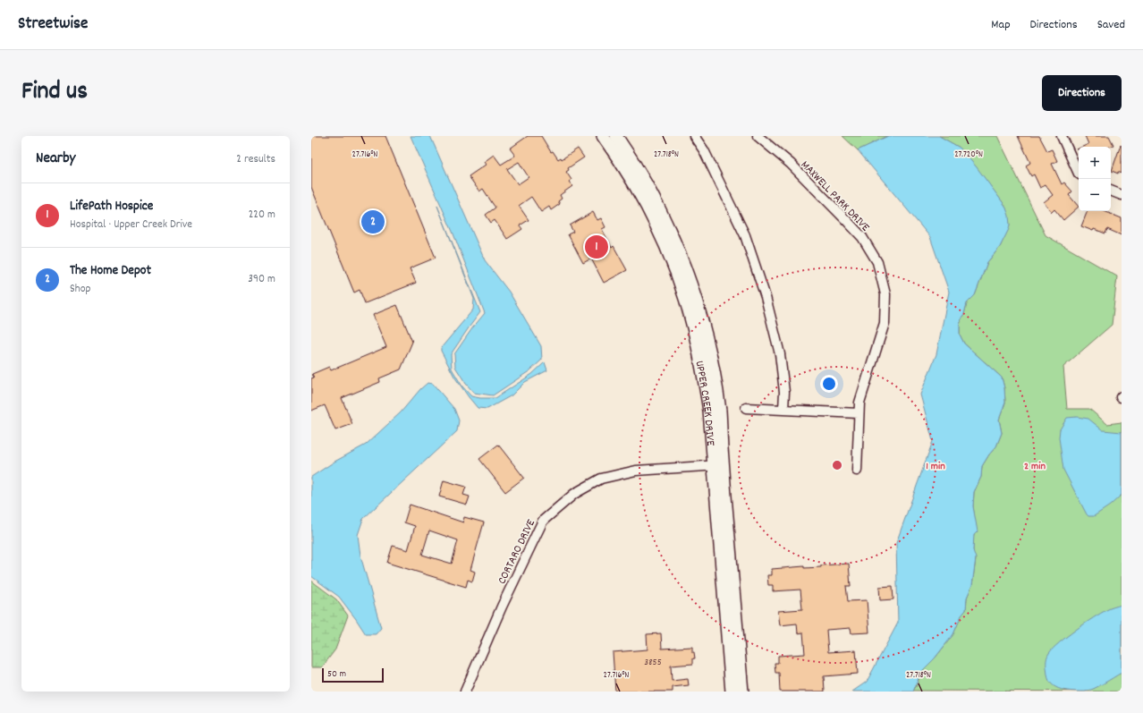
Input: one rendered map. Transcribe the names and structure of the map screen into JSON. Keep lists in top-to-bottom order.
{
  "streets": {
    "street": ["MAXWELL PARK DRIVE", "UPPER CREEK DRIVE", "CORTARO DRIVE"]
  },
  "crossings": [
    ["UPPER CREEK DRIVE", "CORTARO DRIVE"]
  ],
  "house_numbers": ["3855"],
  "scale_bar": "50 m",
  "page": {
    "header": "Streetwise",
    "nav": ["Map", "Directions", "Saved"],
    "title": "Find us",
    "buttons": "Directions",
    "heading": ["Nearby", "2 results"],
    "map_buttons": ["+", "−"],
    "list": [
      {
        "mark": "1",
        "name": "LifePath Hospice",
        "note": "Hospital · Upper Creek Drive",
        "value": "220 m"
      },
      {
        "mark": "2",
        "name": "The Home Depot",
        "note": "Shop",
        "value": "390 m"
      }
    ],
    "pins": ["2", "1"],
    "scale": "50 m"
  },
  "coordinates": ["27.716°N", "27.718°N", "27.720°N"],
  "rings": ["1 min", "2 min"]
}
